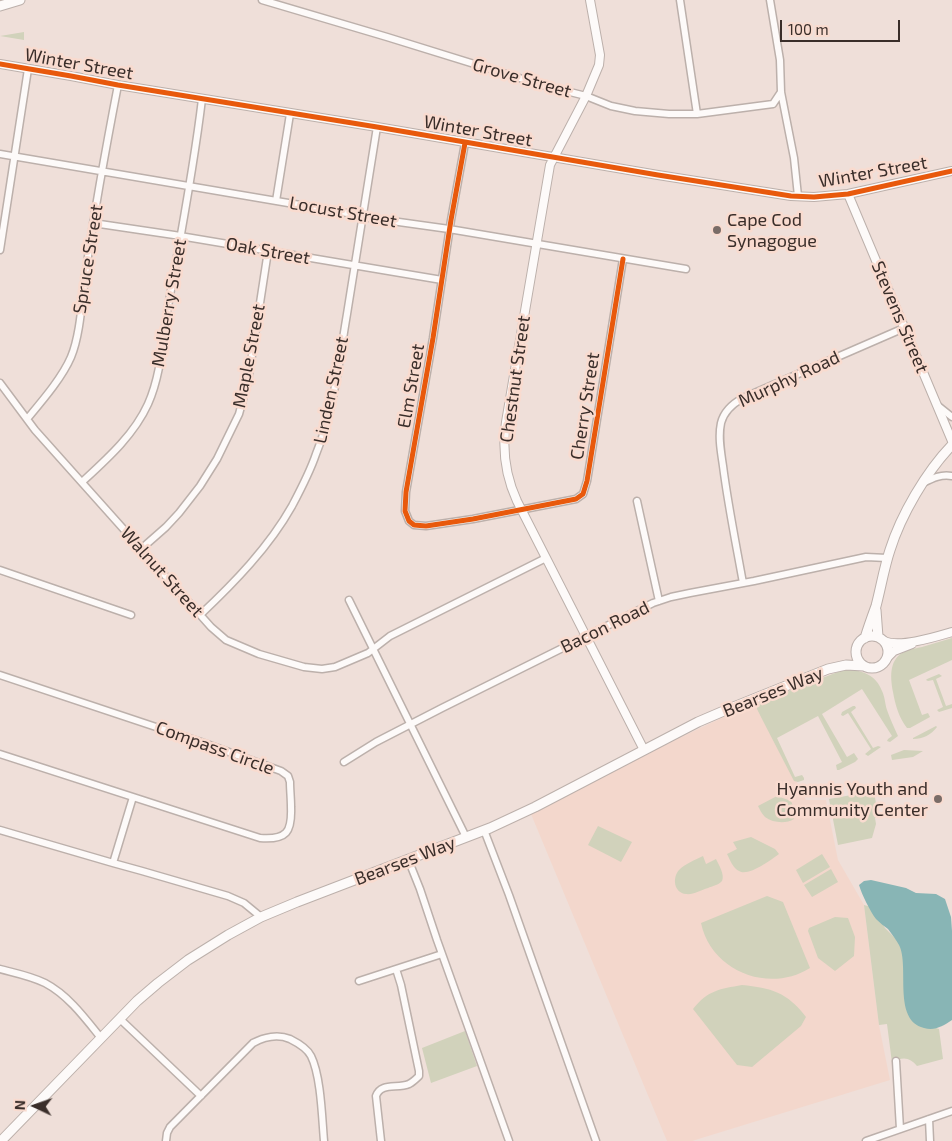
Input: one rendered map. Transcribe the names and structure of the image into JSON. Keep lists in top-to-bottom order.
{
  "streets": {
    "main road": ["Bearses Way"],
    "street": [
      "Winter Street",
      "Grove Street",
      "Locust Street",
      "Oak Street",
      "Spruce Street",
      "Mulberry Street",
      "Stevens Street",
      "Maple Street",
      "Chestnut Street",
      "Murphy Road",
      "Elm Street",
      "Linden Street",
      "Cherry Street",
      "Walnut Street",
      "Bacon Road",
      "Compass Circle"
    ]
  },
  "crossings": [
    ["Winter Street", "Spruce Street"],
    ["Winter Street", "Mulberry Street"],
    ["Winter Street", "Stevens Street"],
    ["Winter Street", "Chestnut Street"],
    ["Winter Street", "Elm Street"],
    ["Winter Street", "Linden Street"],
    ["Grove Street", "Chestnut Street"],
    ["Locust Street", "Spruce Street"],
    ["Locust Street", "Mulberry Street"],
    ["Locust Street", "Chestnut Street"],
    ["Locust Street", "Elm Street"],
    ["Locust Street", "Linden Street"],
    ["Locust Street", "Cherry Street"],
    ["Oak Street", "Spruce Street"],
    ["Oak Street", "Mulberry Street"],
    ["Oak Street", "Maple Street"],
    ["Oak Street", "Elm Street"],
    ["Oak Street", "Linden Street"],
    ["Spruce Street", "Walnut Street"],
    ["Mulberry Street", "Walnut Street"],
    ["Stevens Street", "Murphy Road"],
    ["Maple Street", "Walnut Street"],
    ["Chestnut Street", "Elm Street"],
    ["Chestnut Street", "Cherry Street"],
    ["Chestnut Street", "Walnut Street"],
    ["Chestnut Street", "Bacon Road"],
    ["Chestnut Street", "Bearses Way"],
    ["Murphy Road", "Bacon Road"],
    ["Elm Street", "Cherry Street"],
    ["Linden Street", "Walnut Street"]
  ],
  "places": ["Cape Cod Synagogue", "Hyannis Youth and Community Center"],
  "scale_bar": "100 m",
  "north": "left"
}
